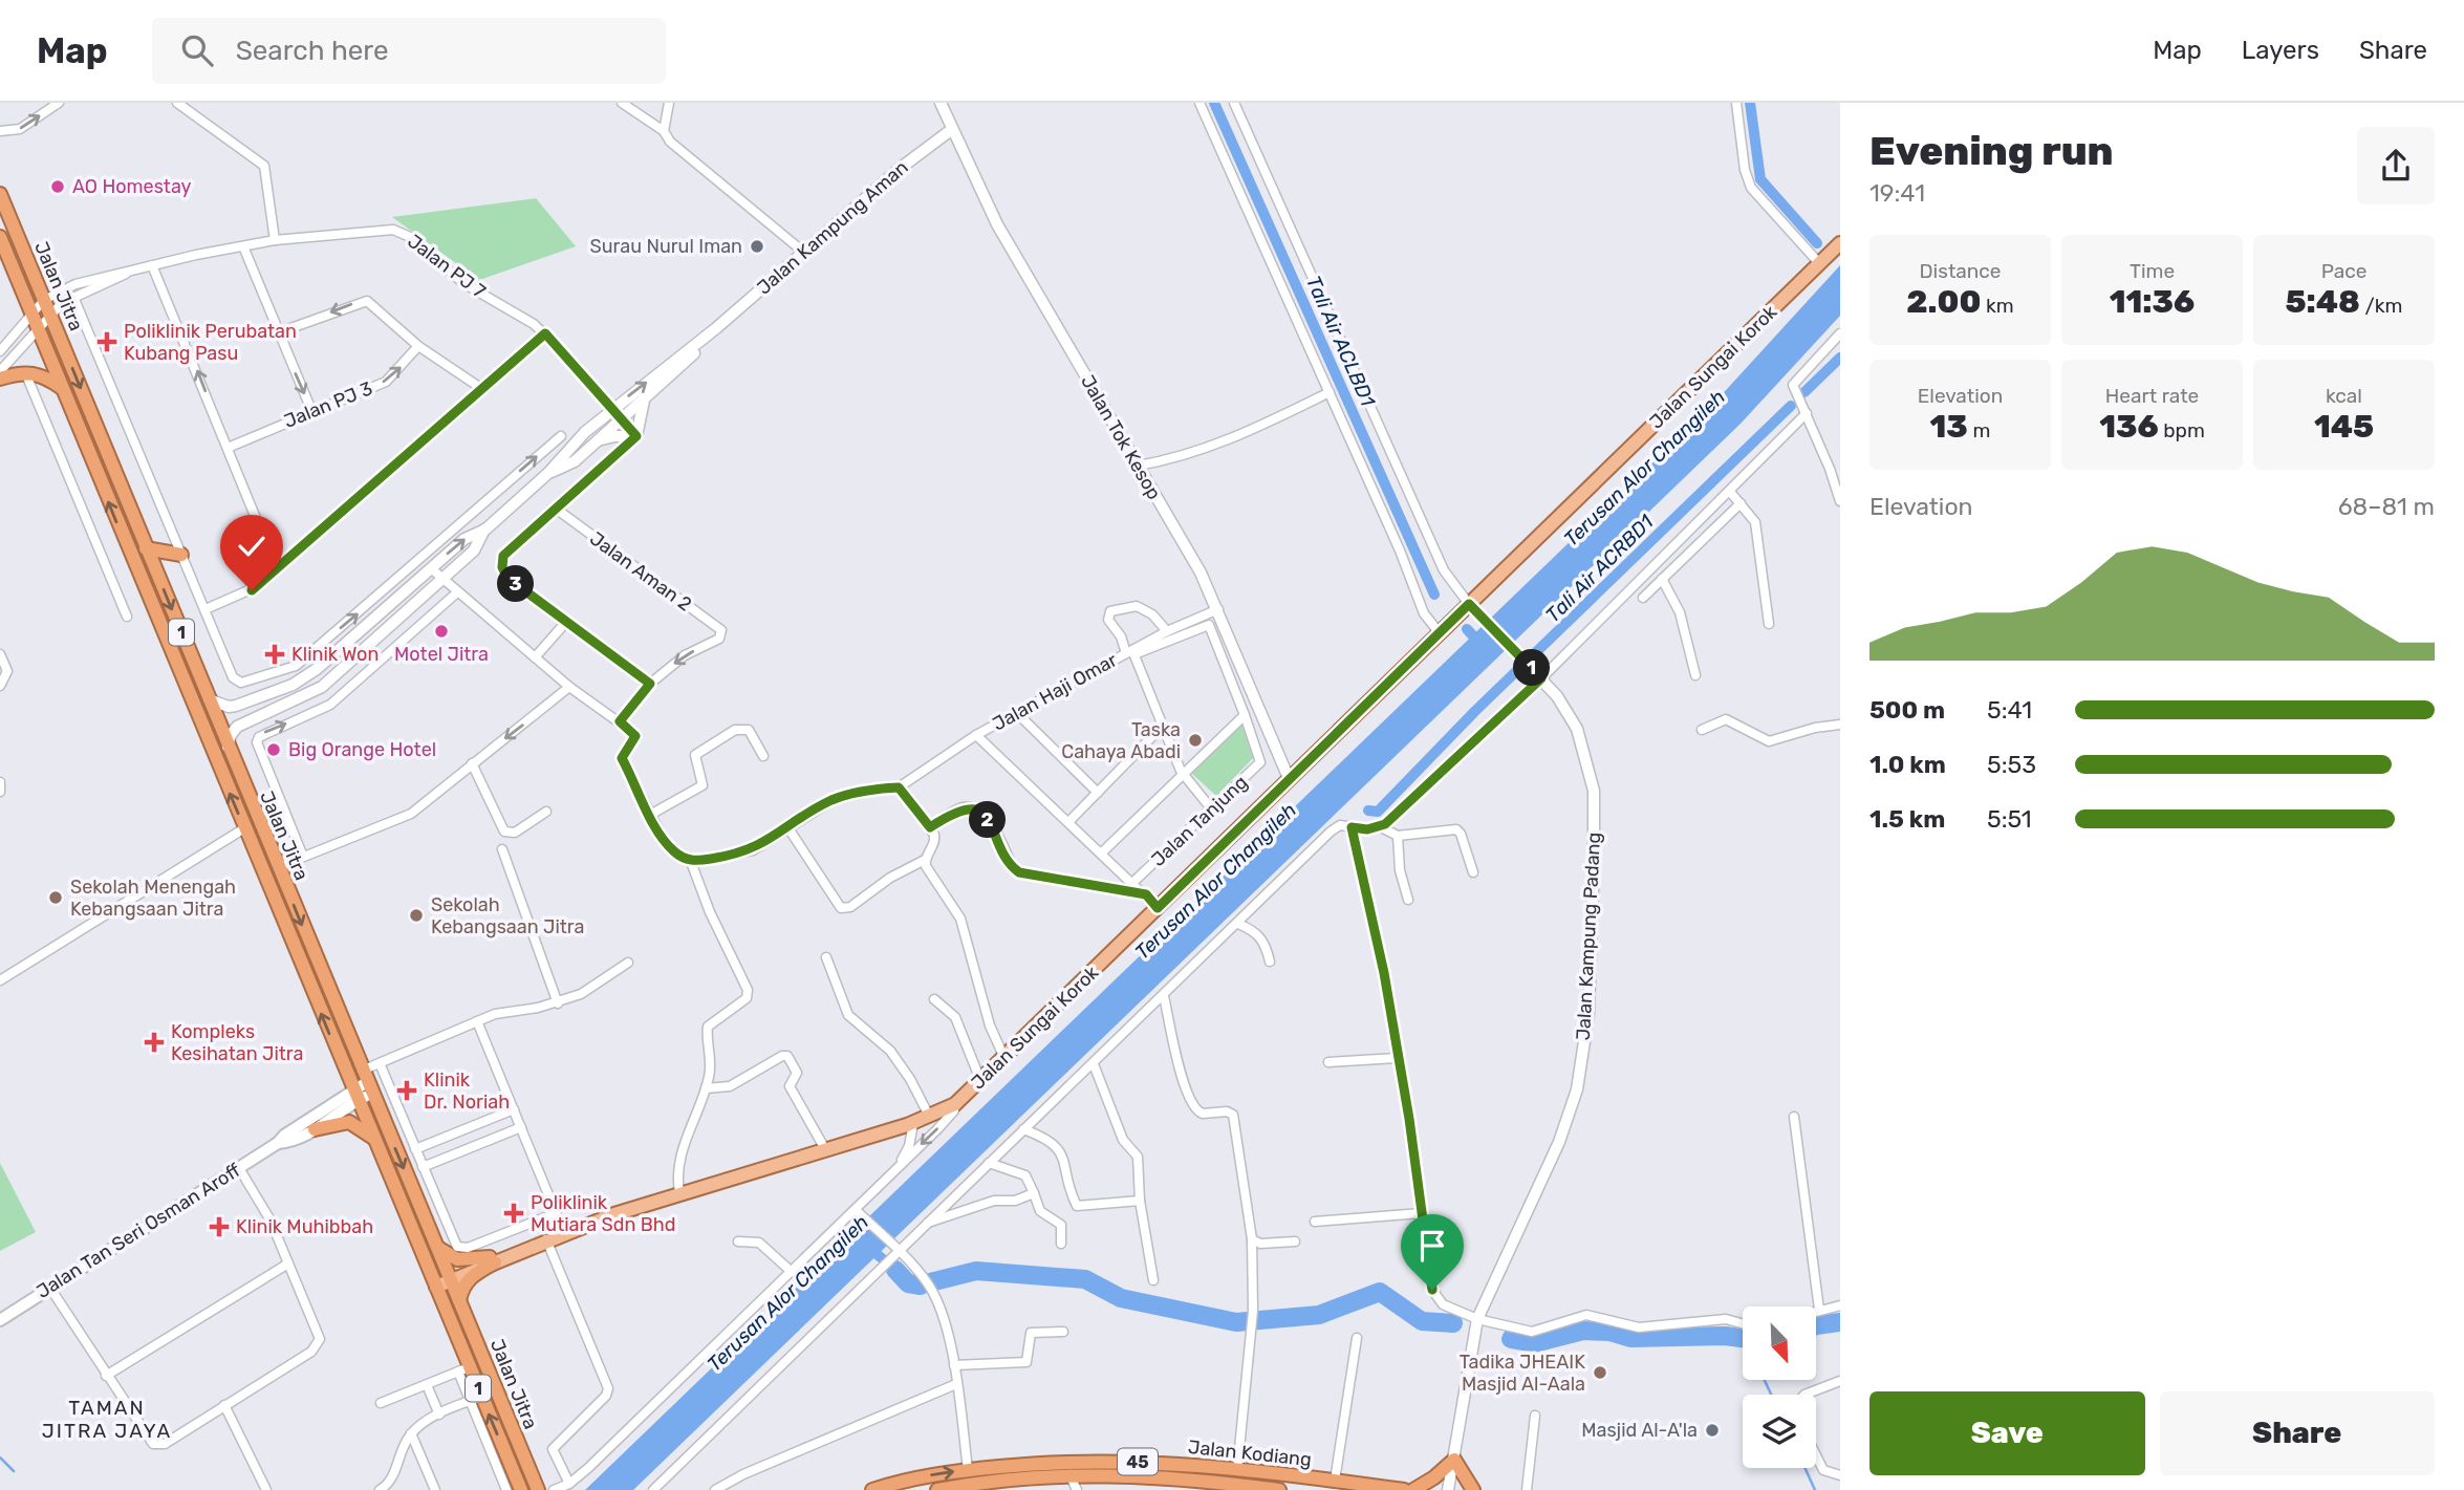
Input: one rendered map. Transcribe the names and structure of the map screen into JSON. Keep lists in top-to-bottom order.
{
  "streets": {
    "highway": [
      "Jalan Jitra",
      "1",
      "Jalan Kodiang",
      "45"
    ],
    "main road": ["Jalan Sungai Korok", "Jalan Tan Seri Osman Aroff"],
    "street": [
      "Jalan Kampung Aman",
      "Jalan PJ 7",
      "Jalan PJ 3",
      "Jalan Tok Kesop",
      "Jalan Aman 2",
      "Jalan Haji Omar",
      "Jalan Tanjung",
      "Jalan Kampung Padang"
    ]
  },
  "crossings": [
    ["Jalan Kampung Aman", "Jalan PJ 7"],
    ["Jalan Kampung Aman", "Jalan Jitra"],
    ["Jalan Kampung Aman", "Jalan Tok Kesop"],
    ["Jalan Jitra", "Jalan Sungai Korok"],
    ["Jalan Jitra", "Jalan Tan Seri Osman Aroff"],
    ["Jalan Sungai Korok", "Jalan Tok Kesop"],
    ["Jalan Sungai Korok", "Jalan Kampung Padang"],
    ["Jalan Tok Kesop", "Jalan Haji Omar"]
  ],
  "districts": ["TAMAN JITRA JAYA"],
  "water": ["Tali Air ACLBD1", "Terusan Alor Changileh", "Tali Air ACRBD1"],
  "places": {
    "other": [
      "AO Homestay",
      "Surau Nurul Iman",
      "Motel Jitra",
      "Taska Cahaya Abadi",
      "Big Orange Hotel",
      "Sekolah Menengah Kebangsaan Jitra",
      "Sekolah Kebangsaan Jitra",
      "Tadika JHEAIK Masjid Al-Aala",
      "Masjid Al-A'la"
    ],
    "health": [
      "Poliklinik Perubatan Kubang Pasu",
      "Klinik Won",
      "Kompleks Kesihatan Jitra",
      "Klinik Dr. Noriah",
      "Poliklinik Mutiara Sdn Bhd",
      "Klinik Muhibbah"
    ]
  },
  "north": "bottom right",
  "page": {
    "header": "Map",
    "search": "Search here",
    "nav": ["Map", "Layers", "Share"],
    "heading": ["Evening run", "19:41"],
    "stats": [
      ["Distance", "2.00 km"],
      ["Time", "11:36"],
      ["Pace", "5:48 /km"],
      ["Elevation", "13 m"],
      ["Heart rate", "136 bpm"],
      ["kcal", "145"]
    ],
    "chart": ["Elevation", "68–81 m"],
    "pins": ["3", "1", "2"],
    "list": [
      {
        "name": "500 m",
        "note": "5:41"
      },
      {
        "name": "1.0 km",
        "note": "5:53"
      },
      {
        "name": "1.5 km",
        "note": "5:51"
      }
    ],
    "buttons": ["Save", "Share"]
  }
}
